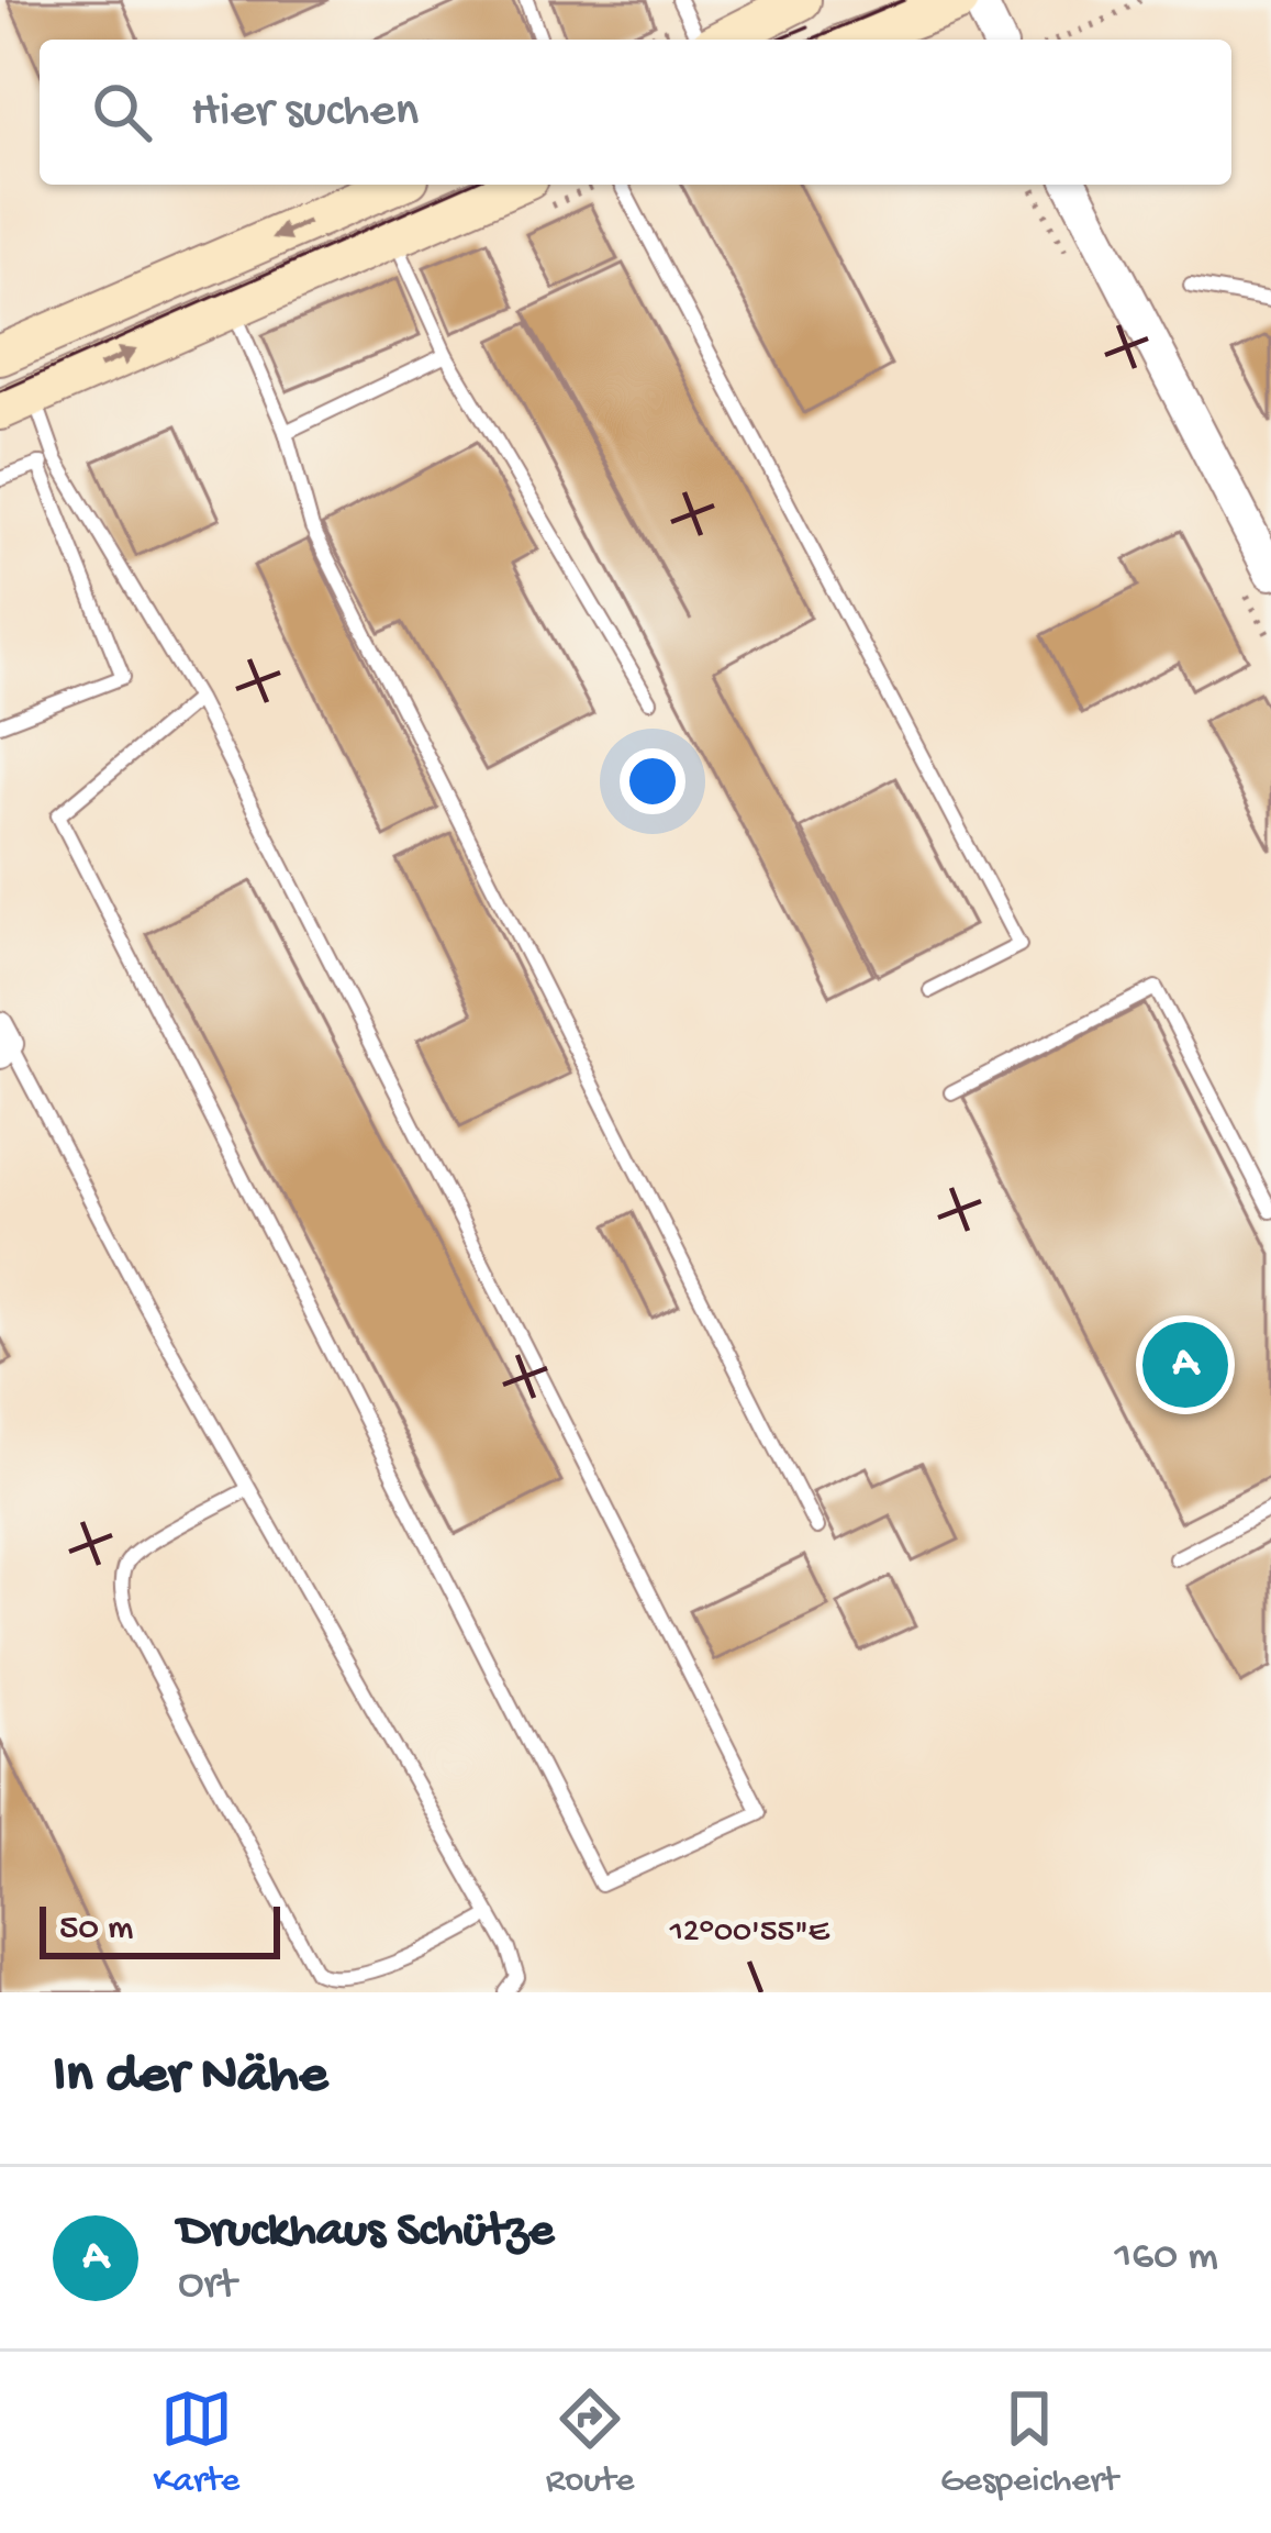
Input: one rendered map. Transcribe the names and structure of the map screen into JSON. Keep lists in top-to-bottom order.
{
  "scale_bar": "50 m",
  "page": {
    "search": "Hier suchen",
    "pins": "A",
    "scale": "50 m",
    "heading": "In der Nähe",
    "list": [
      {
        "mark": "A",
        "name": "Druckhaus Schütze",
        "note": "Ort",
        "value": "160 m"
      }
    ],
    "nav": ["Karte", "Route", "Gespeichert"]
  },
  "coordinates": ["12°00'55\"E"]
}
